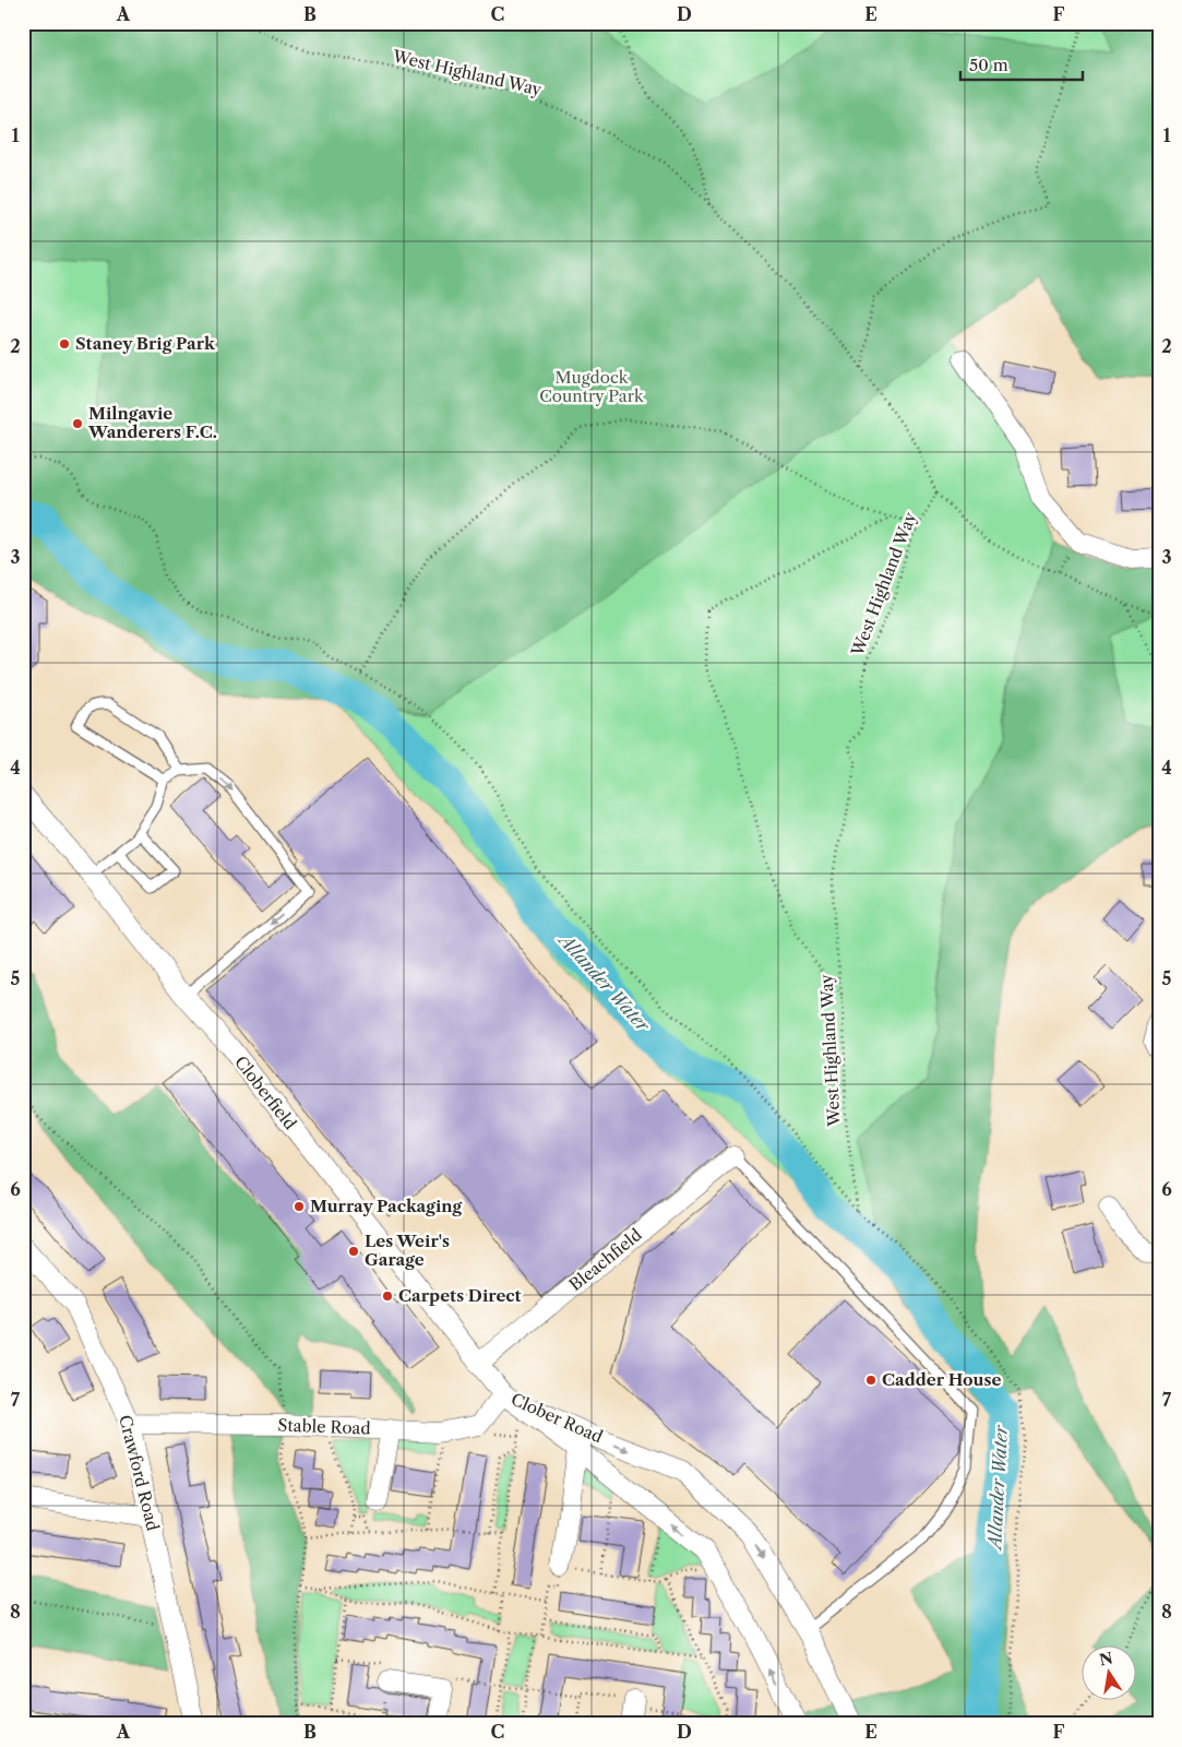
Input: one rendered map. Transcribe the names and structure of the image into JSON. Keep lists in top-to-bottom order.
{
  "streets": {
    "street": [
      "Cloberfield",
      "Bleachfield",
      "Clober Road",
      "Stable Road",
      "Crawford Road"
    ],
    "path": ["West Highland Way"]
  },
  "crossings": [
    ["Cloberfield", "Bleachfield"],
    ["Cloberfield", "Clober Road"],
    ["Cloberfield", "Stable Road"],
    ["Clober Road", "Stable Road"],
    ["Stable Road", "Crawford Road"]
  ],
  "water": ["Allander Water"],
  "parks": ["Mugdock Country Park"],
  "places": [
    "Staney Brig Park",
    "Milngavie Wanderers F.C.",
    "Murray Packaging",
    "Les Weir's Garage",
    "Carpets Direct",
    "Cadder House"
  ],
  "scale_bar": "50 m",
  "north": "top",
  "grid": {
    "columns": [
      "A",
      "B",
      "C",
      "D",
      "E",
      "F"
    ],
    "rows": [
      "1",
      "2",
      "3",
      "4",
      "5",
      "6",
      "7",
      "8"
    ]
  }
}
